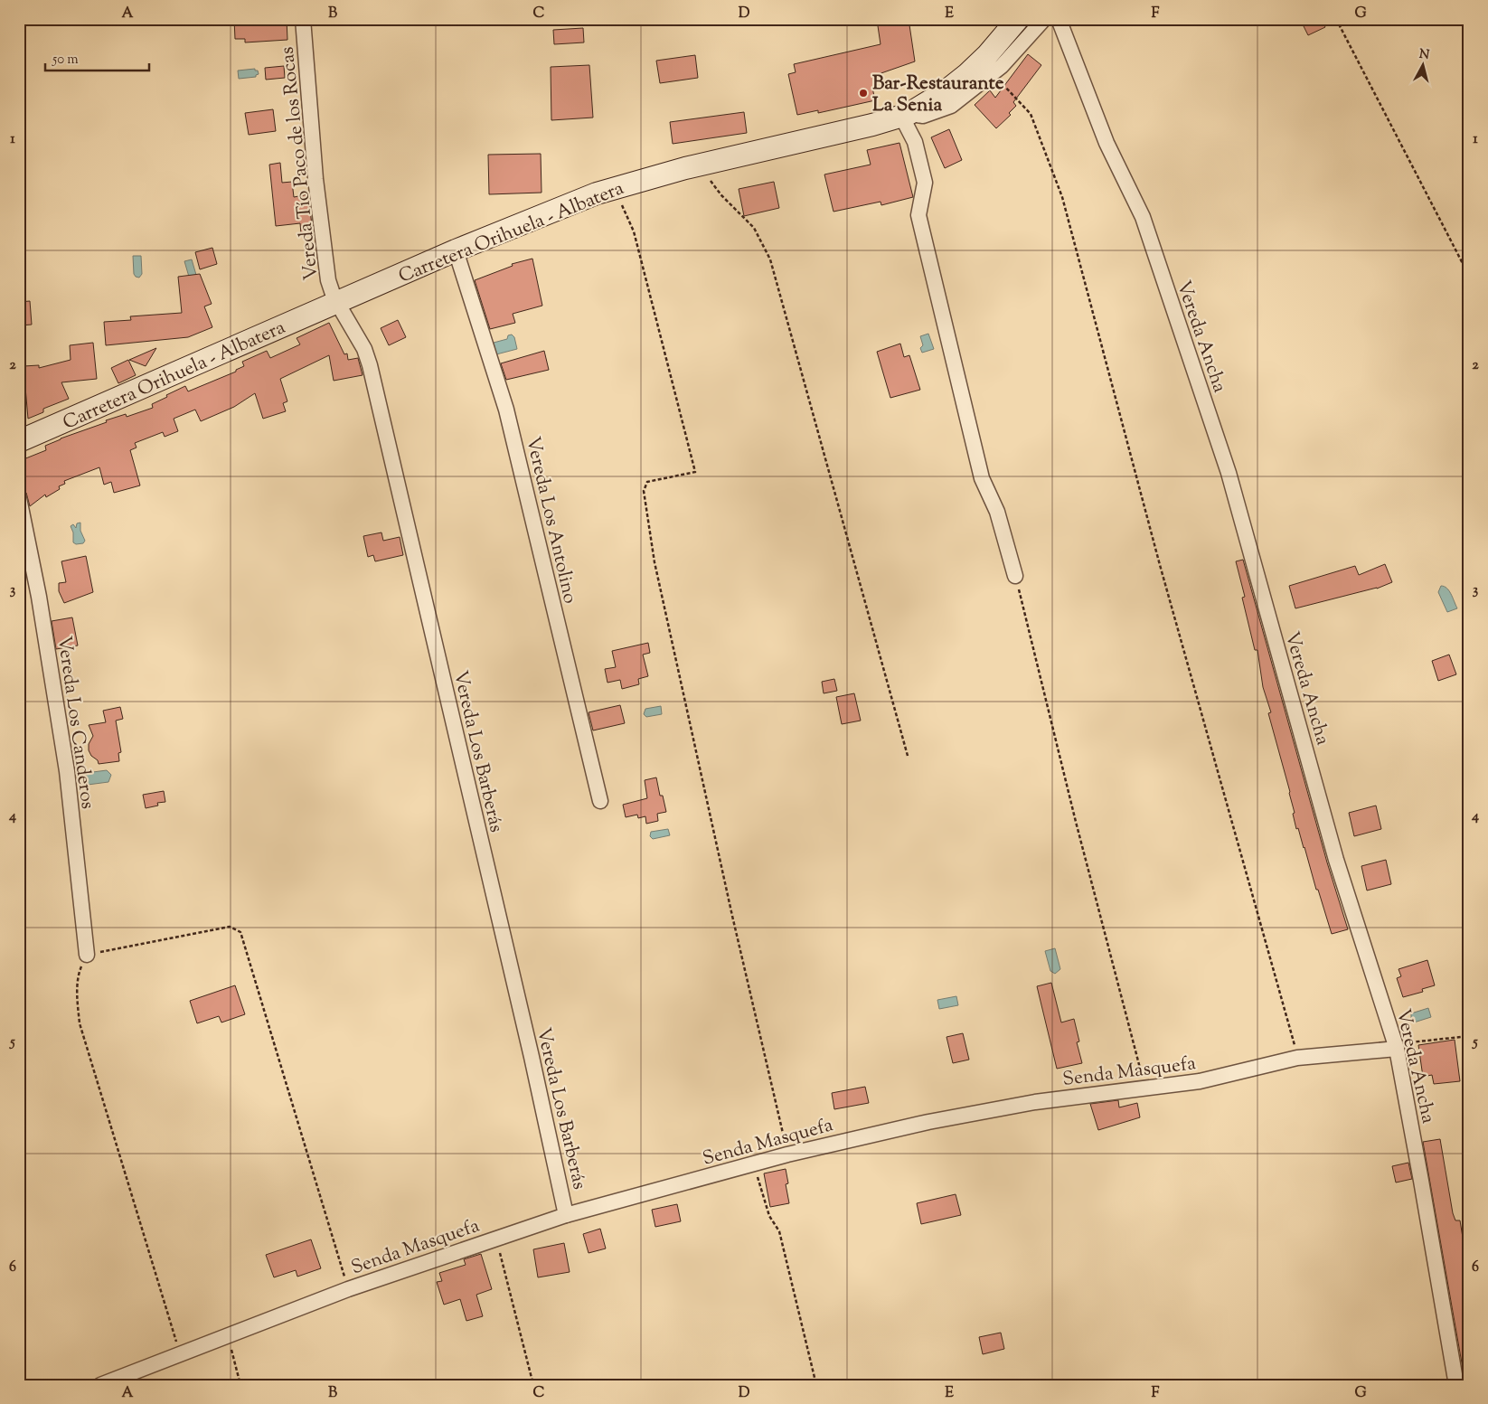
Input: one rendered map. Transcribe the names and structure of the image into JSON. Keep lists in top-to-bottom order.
{
  "streets": {
    "main road": ["Carretera Orihuela - Albatera"],
    "street": [
      "Vereda Tío Paco de los Rocas",
      "Vereda Ancha",
      "Vereda Los Antolino",
      "Vereda Los Canderos",
      "Vereda Los Barberás",
      "Senda Masquefa"
    ]
  },
  "crossings": [
    ["Vereda Tío Paco de los Rocas", "Carretera Orihuela - Albatera"],
    ["Vereda Tío Paco de los Rocas", "Vereda Los Barberás"],
    ["Carretera Orihuela - Albatera", "Vereda Los Antolino"],
    ["Carretera Orihuela - Albatera", "Vereda Los Barberás"],
    ["Vereda Ancha", "Senda Masquefa"],
    ["Vereda Los Barberás", "Senda Masquefa"]
  ],
  "places": ["Bar-Restaurante La Senia"],
  "scale_bar": "50 m",
  "north": "top",
  "grid": {
    "columns": [
      "A",
      "B",
      "C",
      "D",
      "E",
      "F",
      "G"
    ],
    "rows": [
      "1",
      "2",
      "3",
      "4",
      "5",
      "6"
    ]
  }
}
